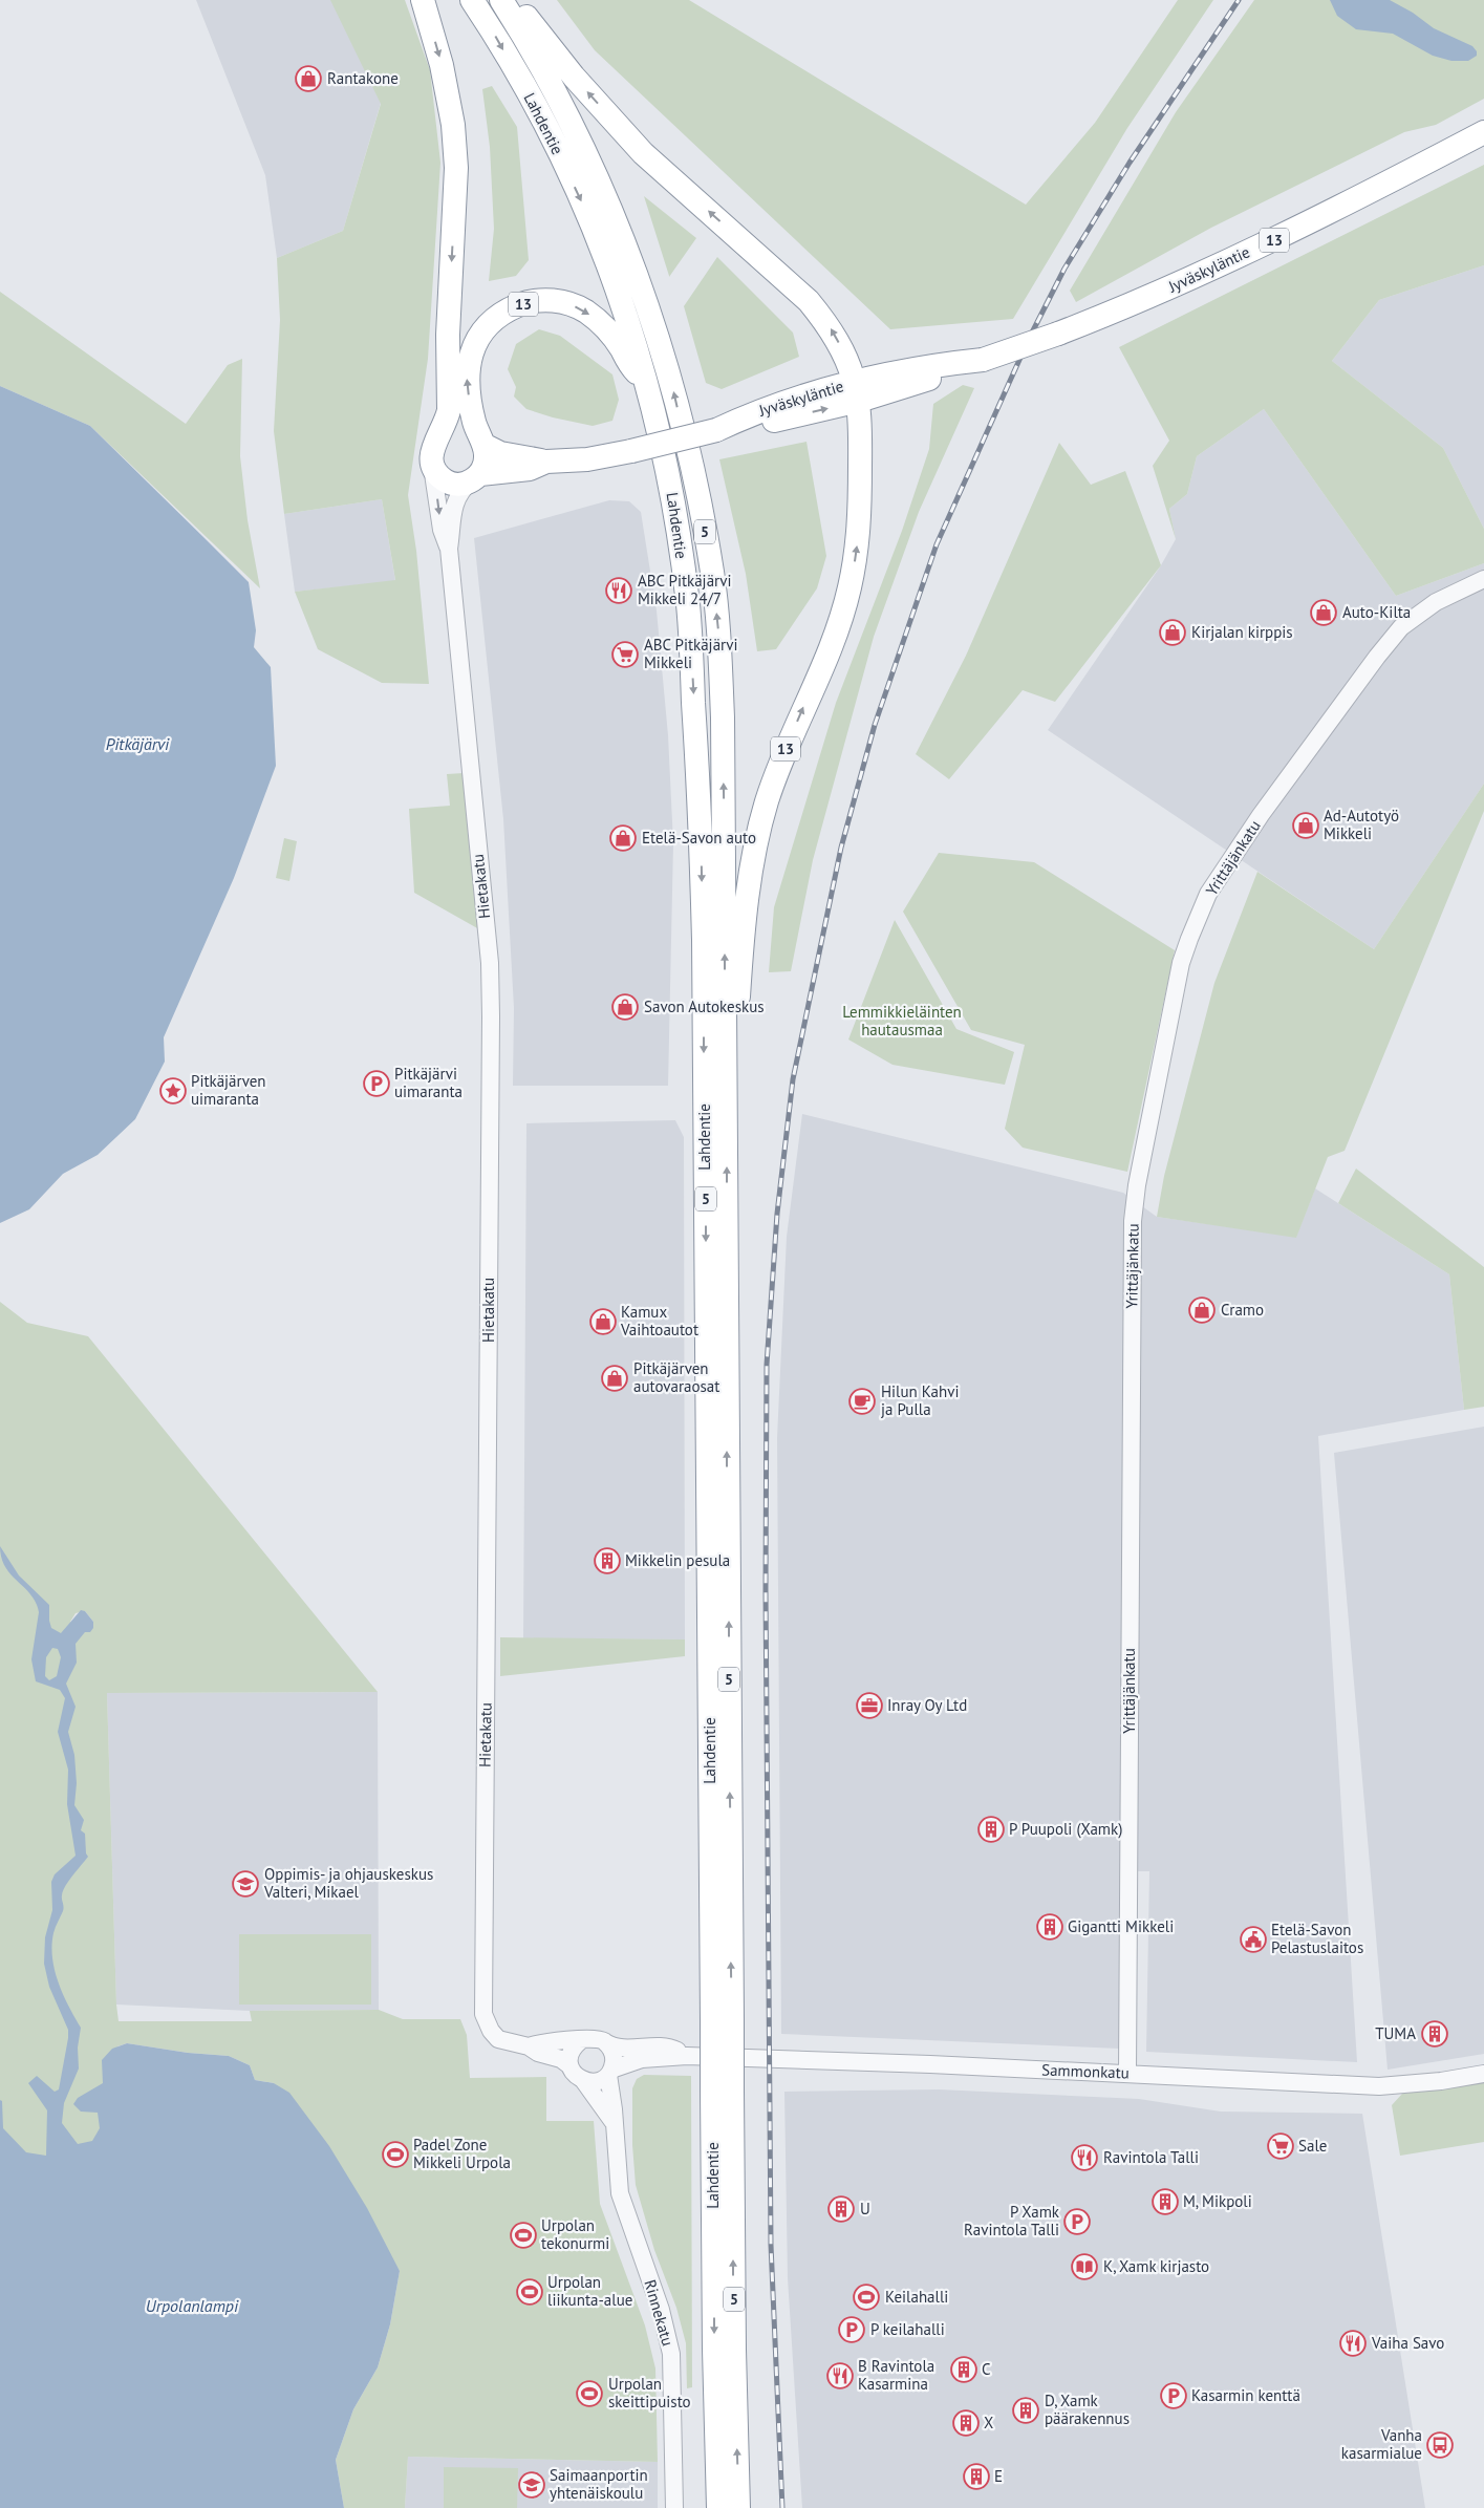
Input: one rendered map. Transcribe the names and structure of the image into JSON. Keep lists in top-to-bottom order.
{
  "streets": {
    "highway": [
      "Lahdentie",
      "13",
      "Jyväskyläntie",
      "5"
    ],
    "street": [
      "Yrittäjänkatu",
      "Hietakatu",
      "Sammonkatu",
      "Rinnekatu"
    ]
  },
  "crossings": [
    ["Lahdentie", "13"],
    ["13", "Jyväskyläntie"],
    ["13", "Hietakatu"],
    ["Jyväskyläntie", "Hietakatu"],
    ["Yrittäjänkatu", "Sammonkatu"],
    ["Hietakatu", "Sammonkatu"],
    ["Hietakatu", "Rinnekatu"],
    ["Sammonkatu", "Rinnekatu"]
  ],
  "water": ["Pitkäjärvi", "Urpolanlampi"],
  "parks": ["Lemmikkieläinten hautausmaa"],
  "places": {
    "shop": [
      "Rantakone",
      "Auto-Kilta",
      "Kirjalan kirppis",
      "Ad-Autotyö Mikkeli",
      "Etelä-Savon auto",
      "Savon Autokeskus",
      "Cramo",
      "Kamux Vaihtoautot",
      "Pitkäjärven autovaraosat"
    ],
    "restaurant": [
      "ABC Pitkäjärvi Mikkeli 24/7",
      "Ravintola Talli",
      "Vaiha Savo",
      "B Ravintola Kasarmina"
    ],
    "supermarket": ["ABC Pitkäjärvi Mikkeli", "Sale"],
    "parking": [
      "Pitkäjärvi uimaranta",
      "P Xamk Ravintola Talli",
      "P keilahalli",
      "Kasarmin kenttä"
    ],
    "place": ["Pitkäjärven uimaranta"],
    "cafe": ["Hilun Kahvi ja Pulla"],
    "building": [
      "Mikkelin pesula",
      "P Puupoli (Xamk)",
      "Gigantti Mikkeli",
      "TUMA",
      "M, Mikpoli",
      "U",
      "C",
      "D, Xamk päärakennus",
      "X",
      "E"
    ],
    "office": ["Inray Oy Ltd"],
    "school or university": ["Oppimis- ja ohjauskeskus Valteri, Mikael", "Saimaanportin yhtenäiskoulu"],
    "public building": ["Etelä-Savon Pelastuslaitos"],
    "sports": [
      "Padel Zone Mikkeli Urpola",
      "Urpolan tekonurmi",
      "Urpolan liikunta-alue",
      "Keilahalli",
      "Urpolan skeittipuisto"
    ],
    "library": ["K, Xamk kirjasto"],
    "bus stop": ["Vanha kasarmialue"]
  }
}
